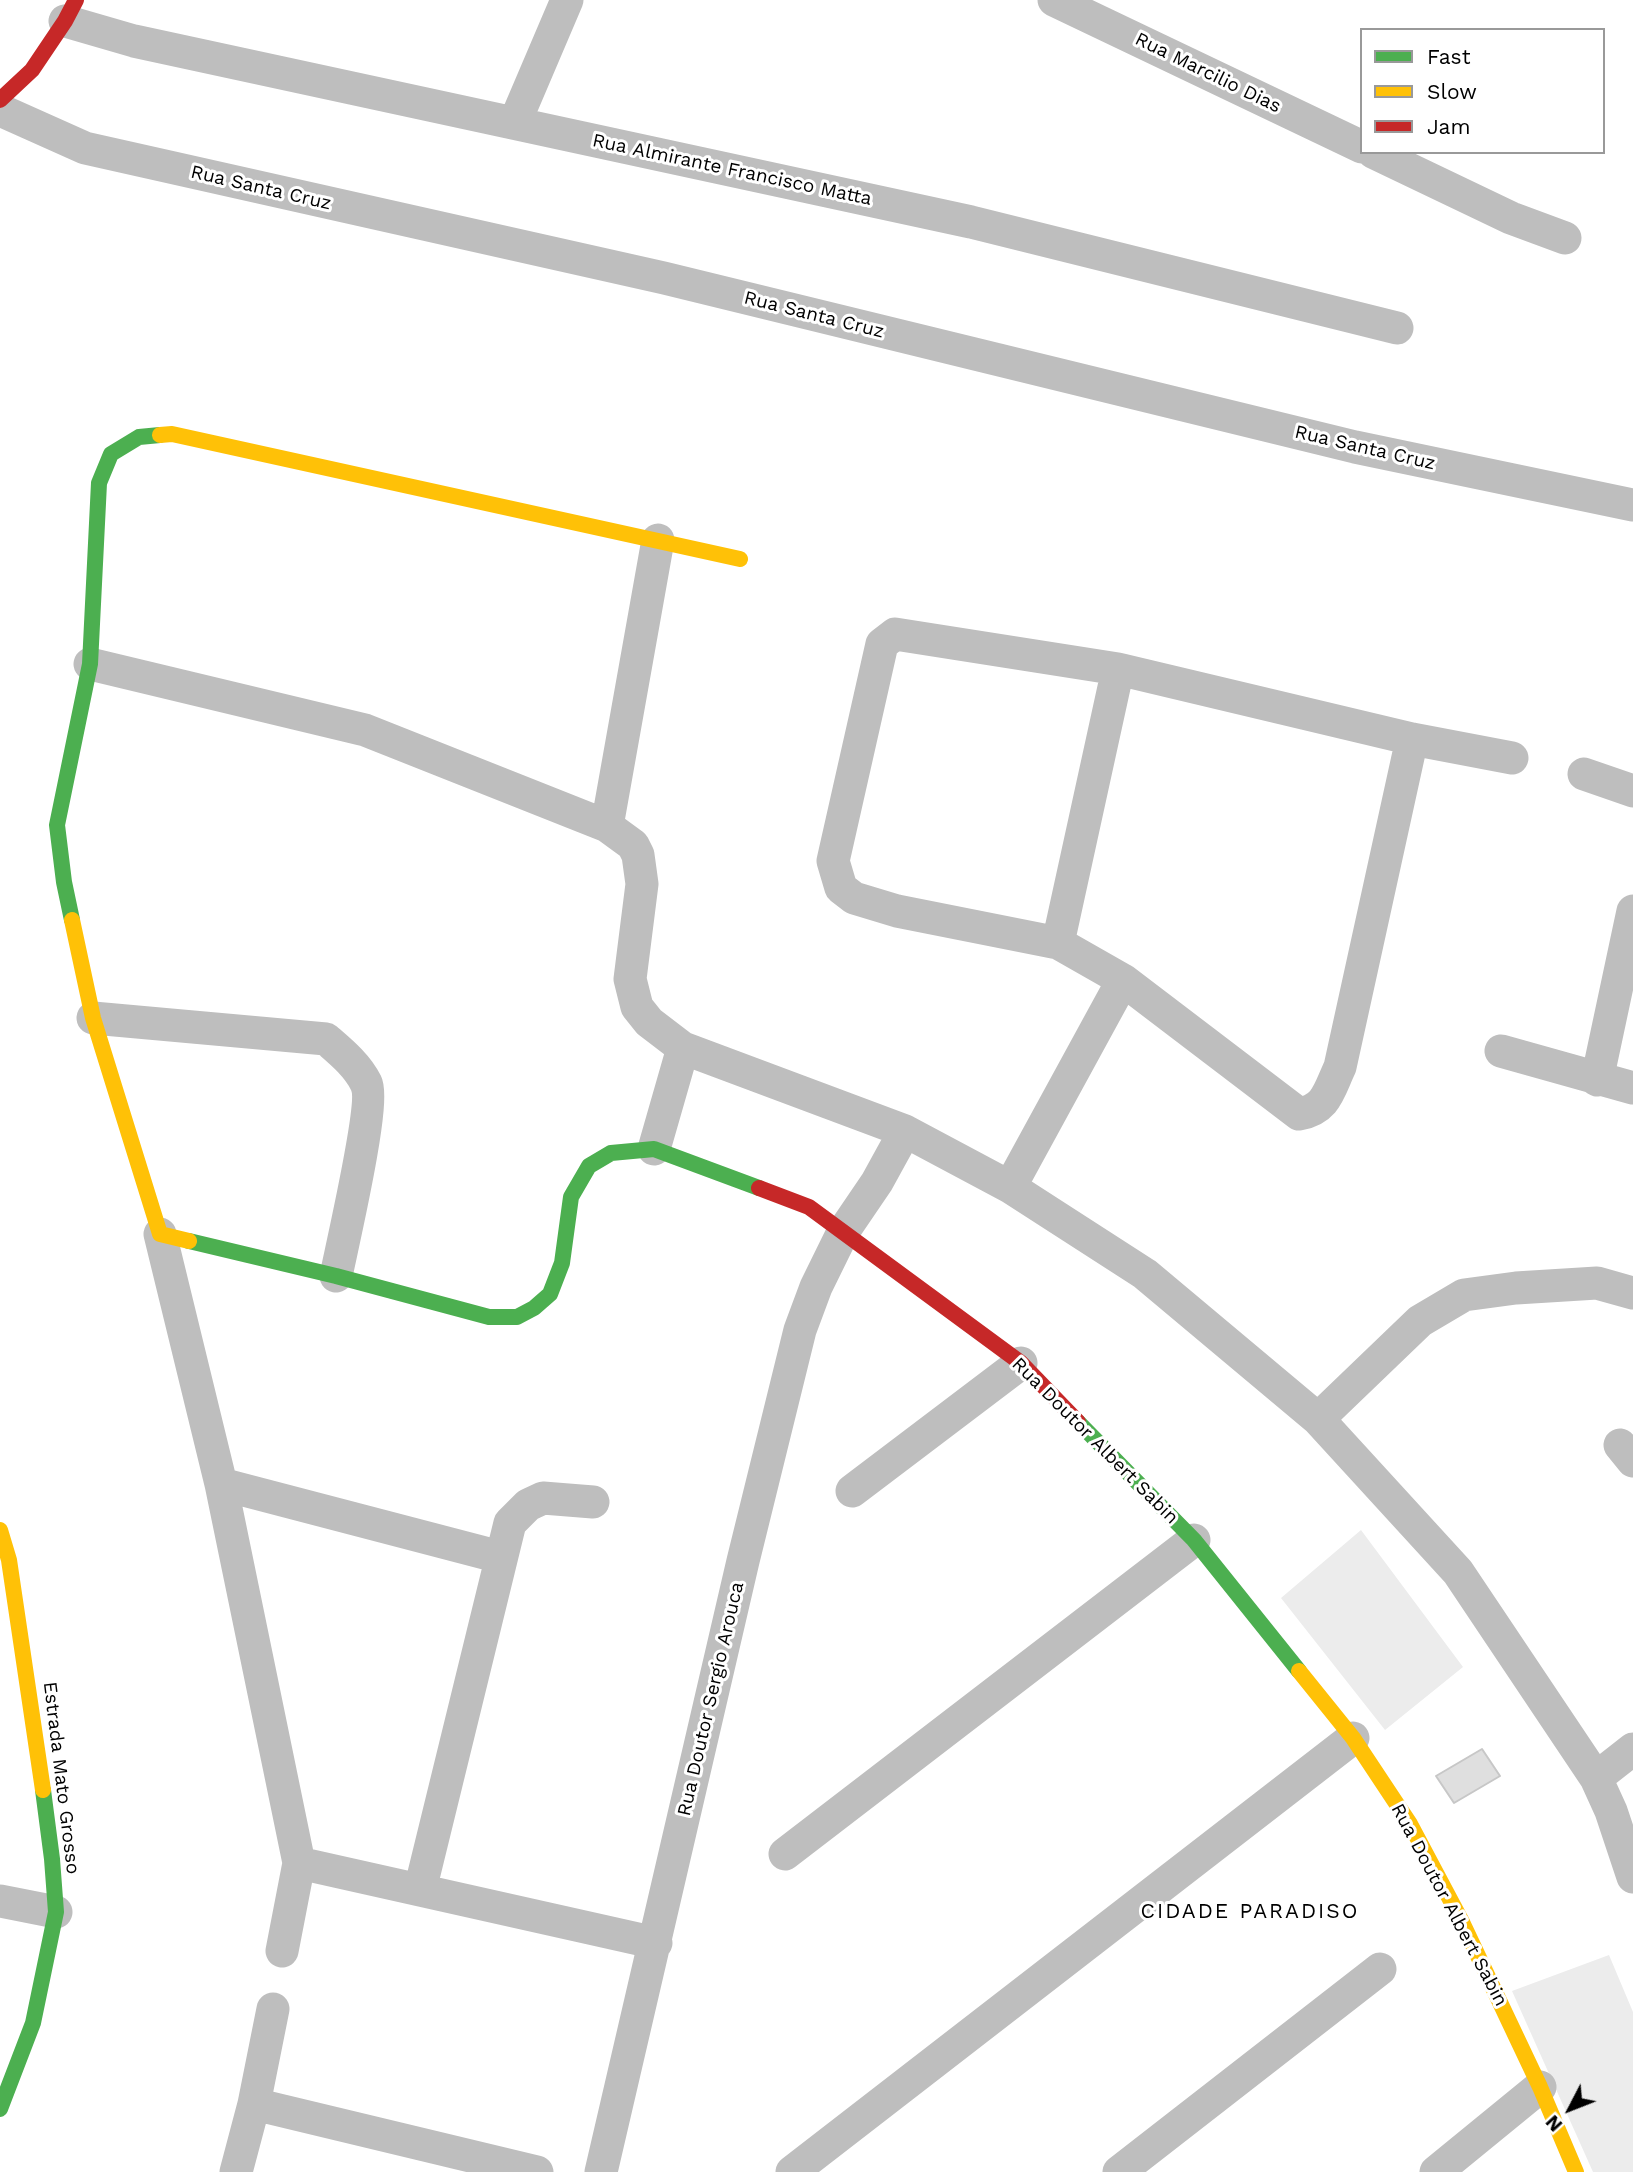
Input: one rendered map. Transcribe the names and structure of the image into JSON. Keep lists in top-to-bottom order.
{
  "streets": {
    "street": [
      "Rua Marcilio Dias",
      "Rua Almirante Francisco Matta",
      "Rua Santa Cruz",
      "Rua Doutor Albert Sabin",
      "Rua Doutor Sergio Arouca",
      "Estrada Mato Grosso"
    ]
  },
  "crossings": [
    ["Rua Doutor Albert Sabin", "Rua Doutor Sergio Arouca"]
  ],
  "districts": ["CIDADE PARADISO"],
  "legend": ["Fast", "Slow", "Jam"],
  "north": "bottom left"
}
